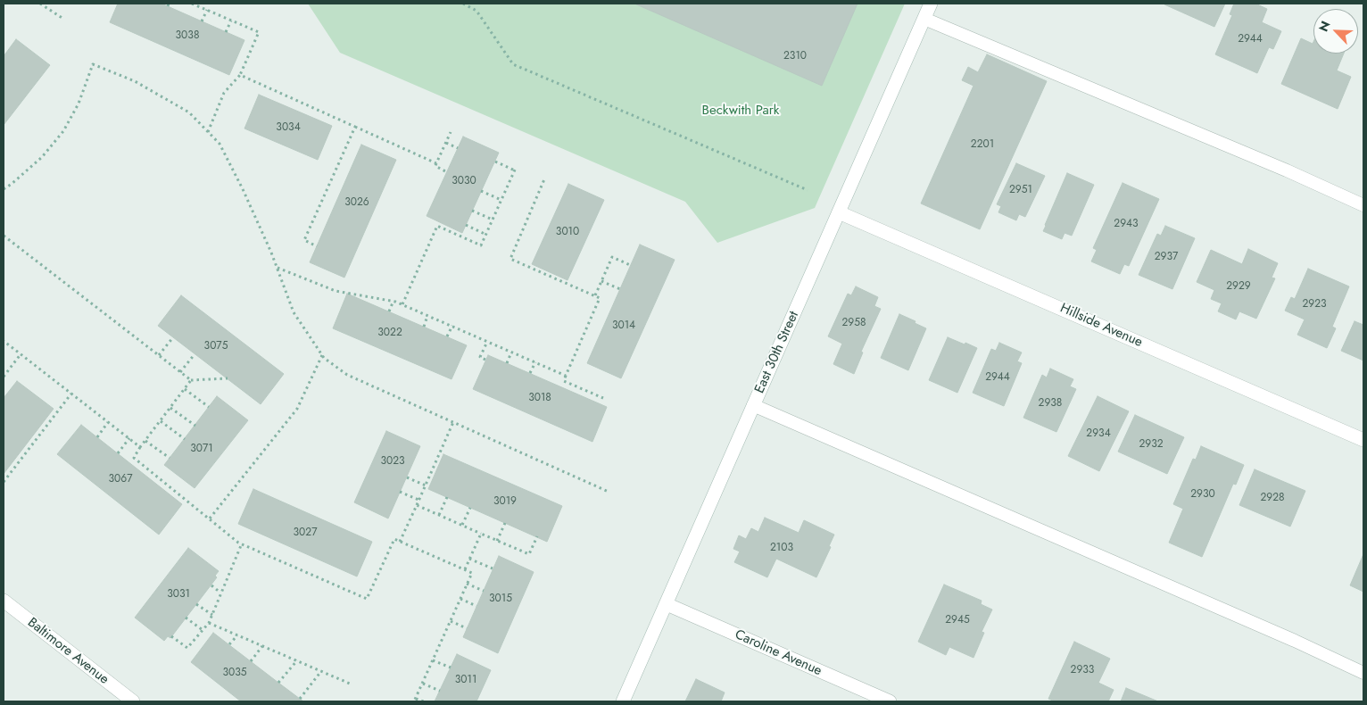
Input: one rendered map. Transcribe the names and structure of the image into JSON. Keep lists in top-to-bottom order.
{
  "streets": {
    "street": [
      "Hillside Avenue",
      "East 30th Street",
      "Baltimore Avenue",
      "Caroline Avenue"
    ]
  },
  "crossings": [
    ["Hillside Avenue", "East 30th Street"],
    ["East 30th Street", "Caroline Avenue"]
  ],
  "parks": ["Beckwith Park"],
  "house_numbers": [
    "3038",
    "2944",
    "2310",
    "3034",
    "2201",
    "3030",
    "2951",
    "3026",
    "2943",
    "3010",
    "2937",
    "2929",
    "2923",
    "2958",
    "3014",
    "3022",
    "3075",
    "2944",
    "3018",
    "2938",
    "2934",
    "2932",
    "3071",
    "3023",
    "3067",
    "2930",
    "2928",
    "3019",
    "3027",
    "2103",
    "3031",
    "3015",
    "2945",
    "2933",
    "3035",
    "3011"
  ],
  "north": "top left"
}
